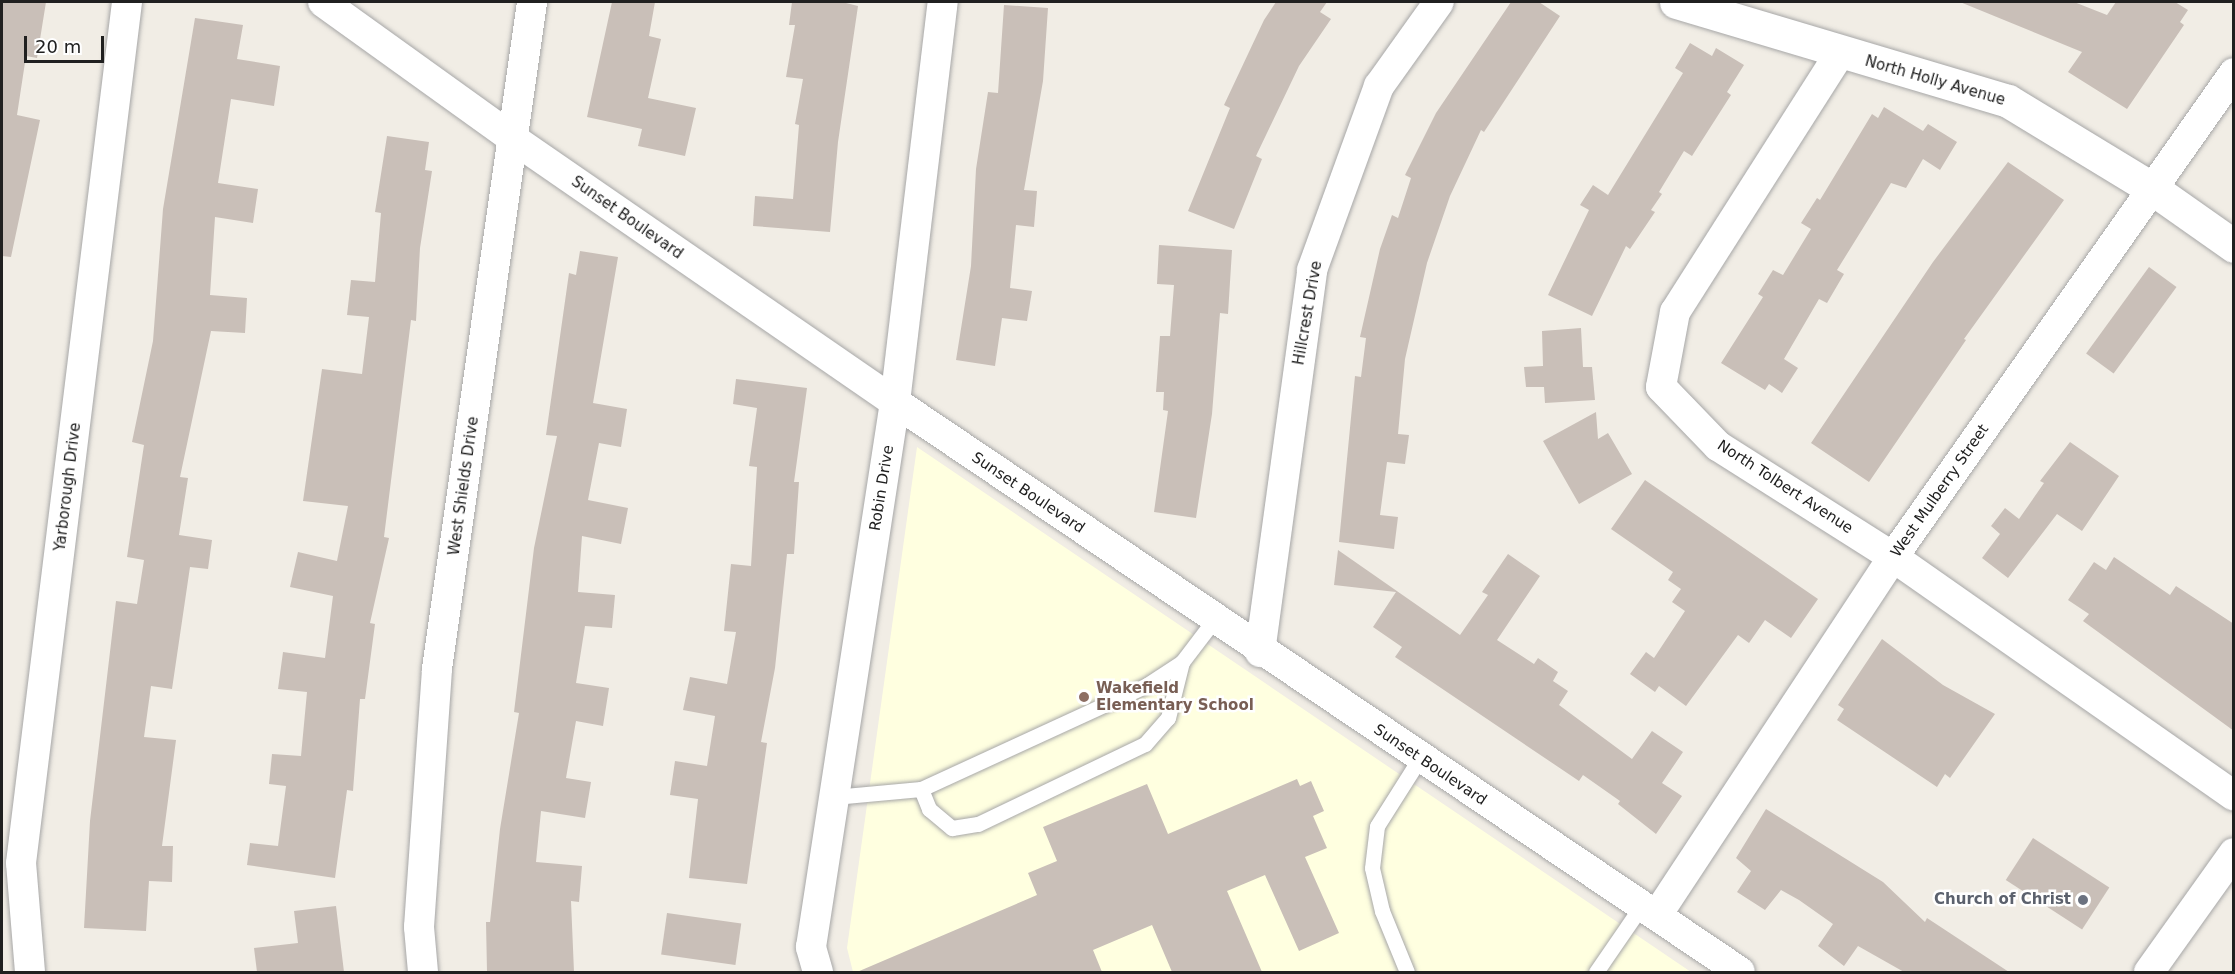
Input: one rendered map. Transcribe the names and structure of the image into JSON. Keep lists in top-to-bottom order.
{
  "streets": {
    "street": [
      "North Holly Avenue",
      "Sunset Boulevard",
      "Hillcrest Drive",
      "West Shields Drive",
      "Yarborough Drive",
      "North Tolbert Avenue",
      "Robin Drive",
      "West Mulberry Street"
    ]
  },
  "crossings": [
    ["North Holly Avenue", "North Tolbert Avenue"],
    ["North Holly Avenue", "West Mulberry Street"],
    ["Sunset Boulevard", "Hillcrest Drive"],
    ["Sunset Boulevard", "West Shields Drive"],
    ["Sunset Boulevard", "Robin Drive"],
    ["Sunset Boulevard", "West Mulberry Street"],
    ["North Tolbert Avenue", "West Mulberry Street"]
  ],
  "places": ["Wakefield Elementary School", "Church of Christ"],
  "scale_bar": "20 m"
}
